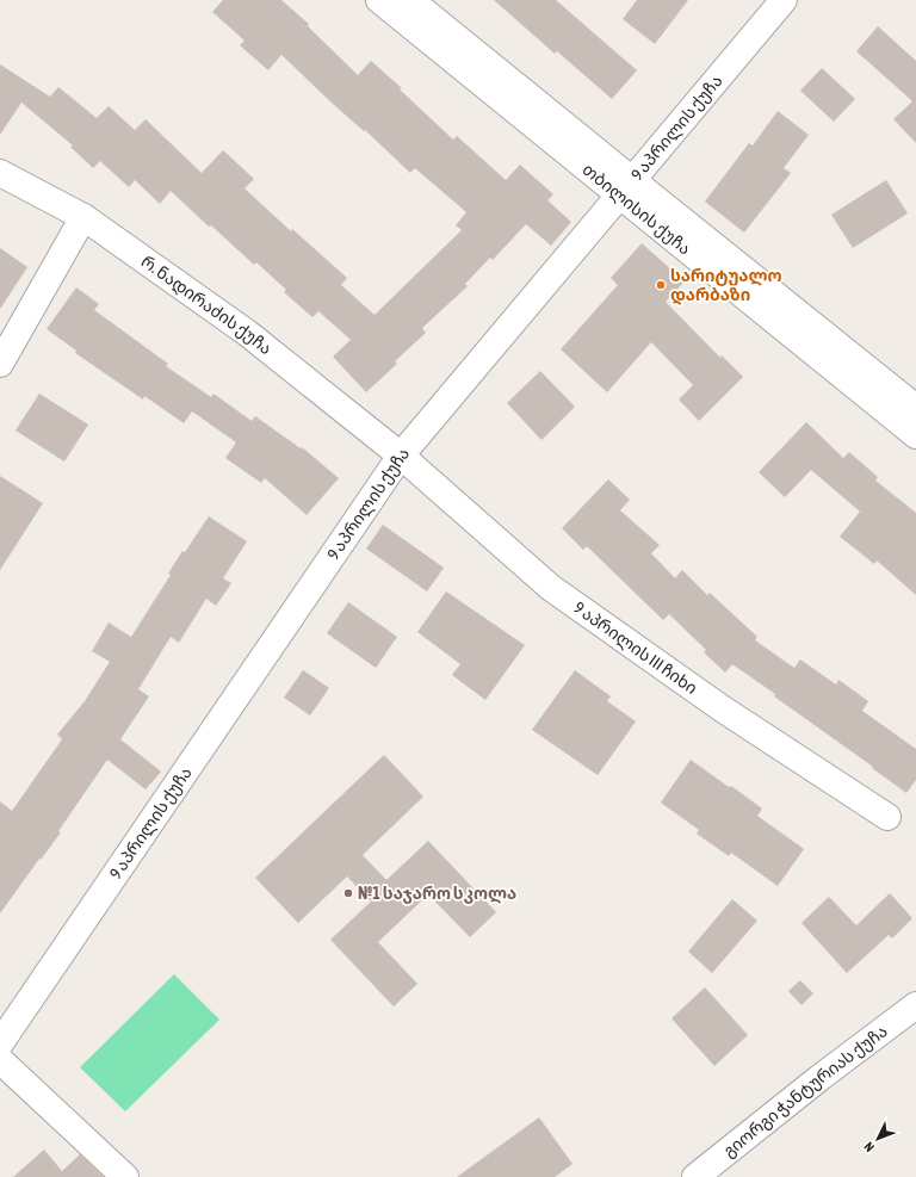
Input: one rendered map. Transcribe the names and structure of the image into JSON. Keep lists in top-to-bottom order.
{
  "streets": {
    "street": [
      "9 აპრილის ქუჩა",
      "თბილისის ქუჩა",
      "რ. ნადირაძის ქუჩა",
      "9 აპრილის III ჩიხი",
      "გიორგი ჭანტურიას ქუჩა"
    ]
  },
  "crossings": [
    ["9 აპრილის ქუჩა", "თბილისის ქუჩა"],
    ["9 აპრილის ქუჩა", "რ. ნადირაძის ქუჩა"],
    ["9 აპრილის ქუჩა", "9 აპრილის III ჩიხი"],
    ["რ. ნადირაძის ქუჩა", "9 აპრილის III ჩიხი"]
  ],
  "places": ["სარიტუალო დარბაზი", "№1 საჯარო სკოლა"],
  "north": "bottom left"
}
